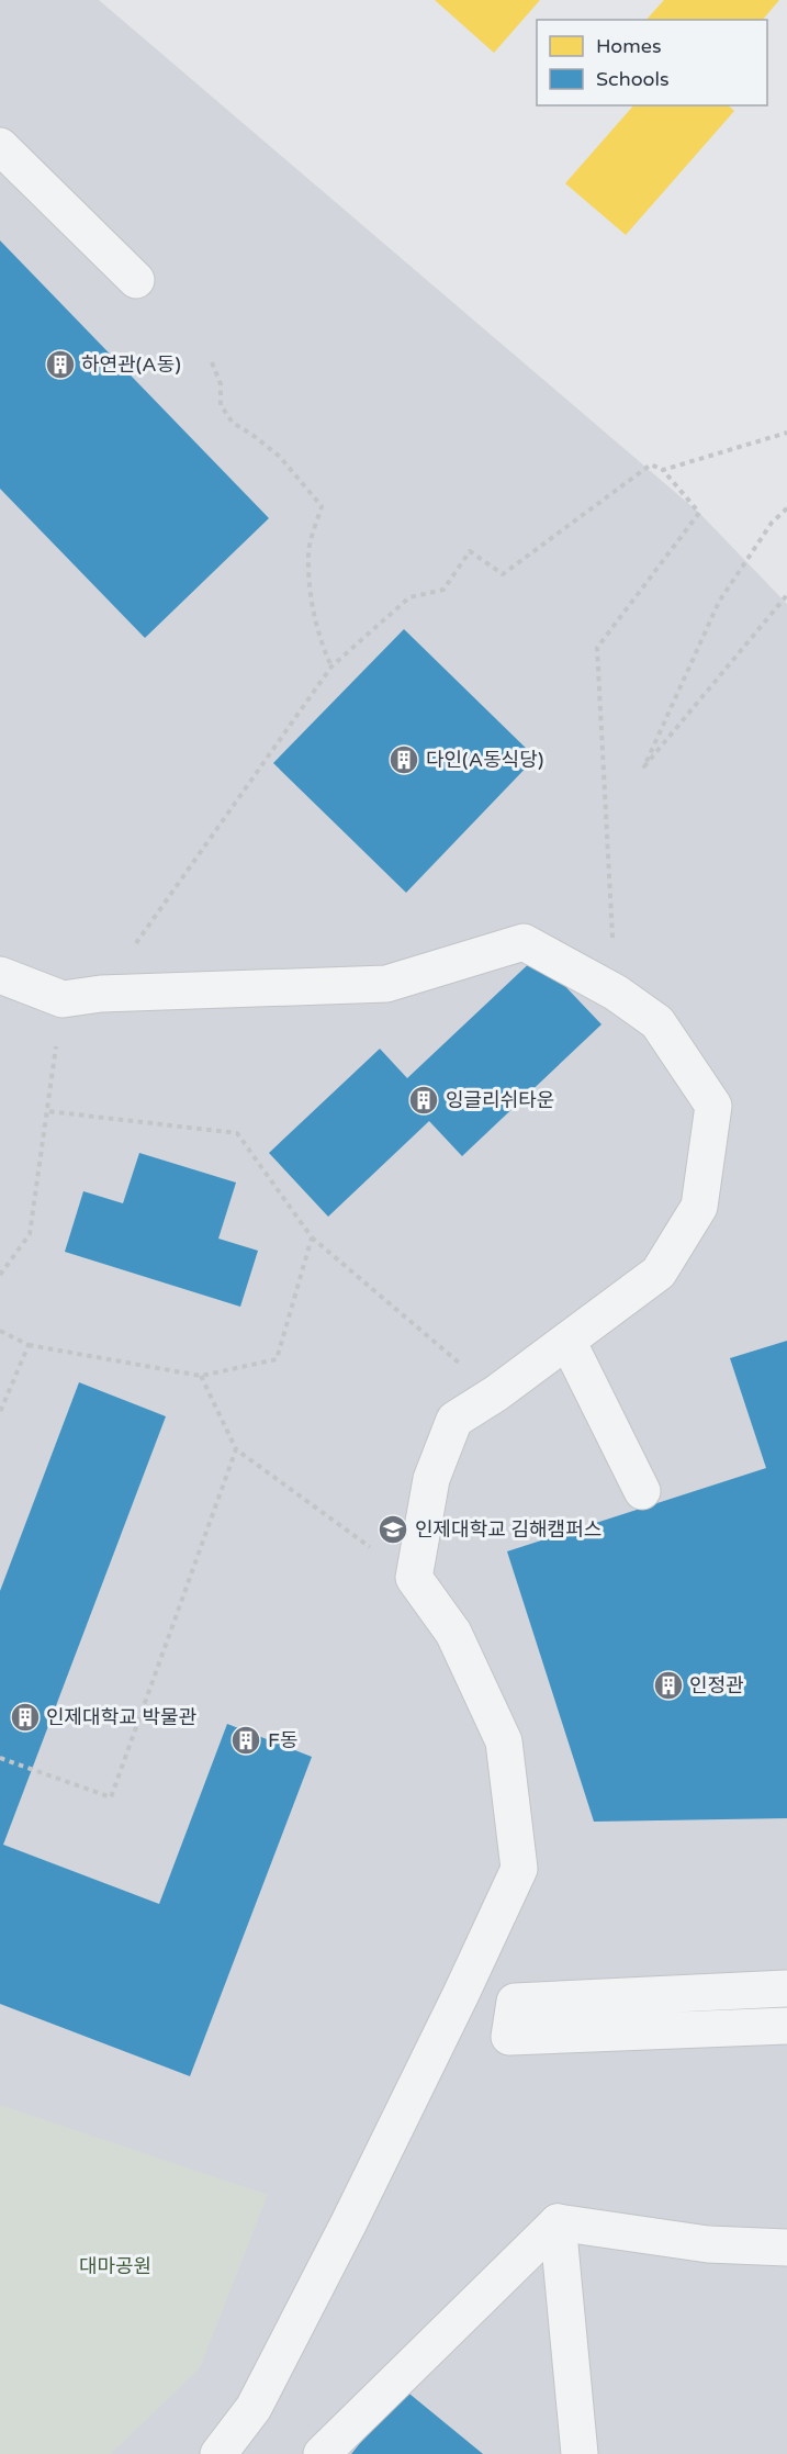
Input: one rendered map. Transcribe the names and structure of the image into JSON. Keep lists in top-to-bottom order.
{
  "parks": ["대마공원"],
  "places": {
    "building": [
      "하연관(A동)",
      "다인(A동식당)",
      "잉글리쉬타운",
      "인정관",
      "인제대학교 박물관",
      "F동"
    ],
    "school or university": ["인제대학교 김해캠퍼스"]
  },
  "legend": ["Homes", "Schools"]
}
